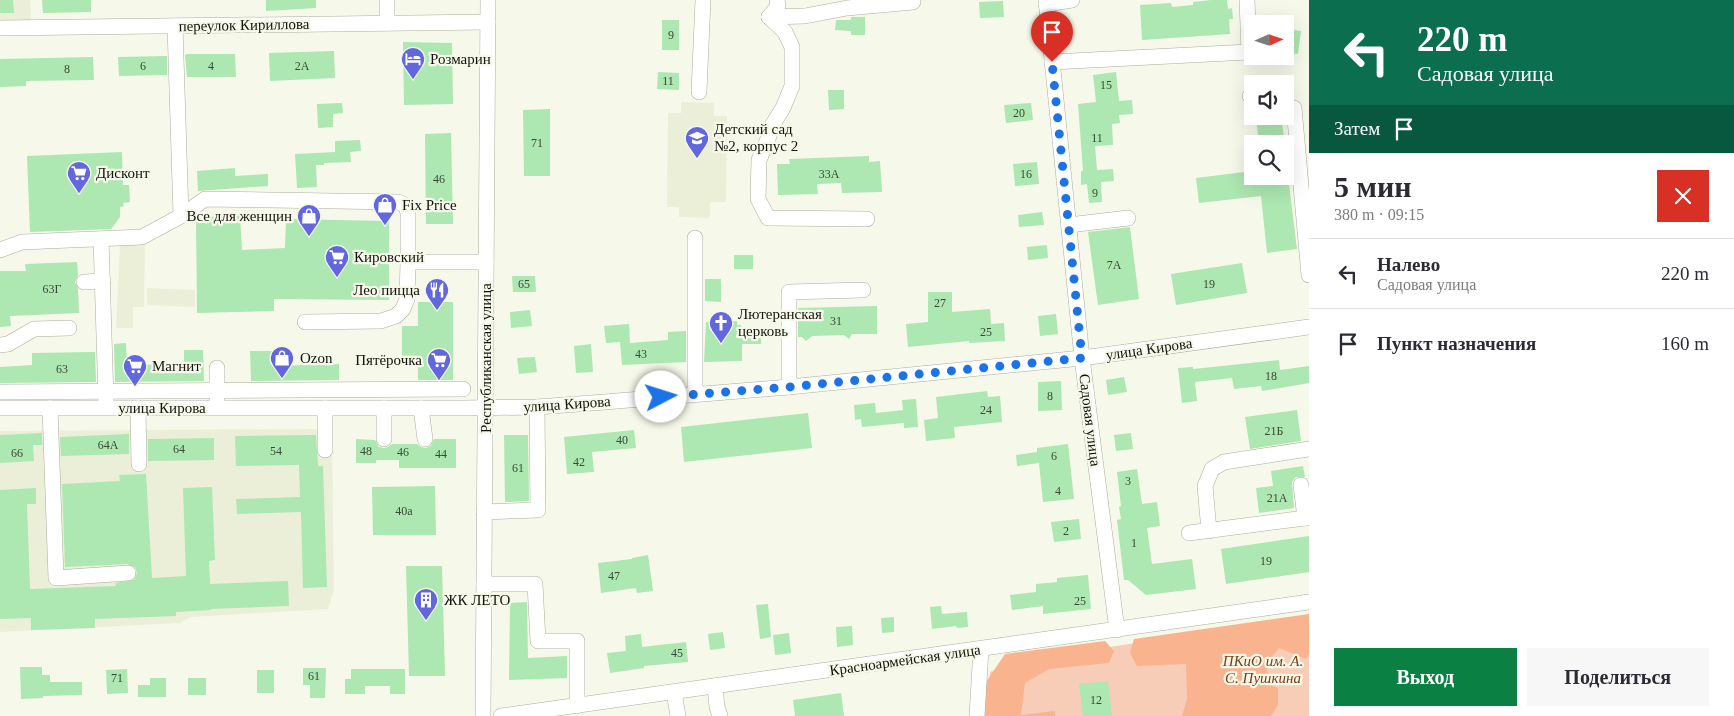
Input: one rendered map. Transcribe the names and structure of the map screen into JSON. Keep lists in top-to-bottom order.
{
  "streets": {
    "street": [
      "переулок Кириллова",
      "улица Кирова",
      "Республиканская улица",
      "Садовая улица",
      "Красноармейская улица"
    ]
  },
  "crossings": [
    ["переулок Кириллова", "Республиканская улица"],
    ["улица Кирова", "Республиканская улица"],
    ["улица Кирова", "Садовая улица"],
    ["Садовая улица", "Красноармейская улица"]
  ],
  "parks": ["ПКиО им. А. С. Пушкина"],
  "places": {
    "hotel": ["Розмарин"],
    "school or university": ["Детский сад №2, корпус 2"],
    "supermarket": [
      "Дисконт",
      "Кировский",
      "Пятёрочка",
      "Магнит"
    ],
    "shop": ["Fix Price", "Все для женщин", "Ozon"],
    "restaurant": ["Лео пицца"],
    "church": ["Лютеранская церковь"],
    "building": ["ЖК ЛЕТО"]
  },
  "house_numbers": [
    "9",
    "6",
    "4",
    "2А",
    "8",
    "11",
    "15",
    "20",
    "11",
    "71",
    "33А",
    "16",
    "46",
    "9",
    "7А",
    "65",
    "19",
    "63Г",
    "27",
    "31",
    "25",
    "43",
    "63",
    "18",
    "8",
    "24",
    "21Б",
    "40",
    "64А",
    "64",
    "54",
    "48",
    "46",
    "66",
    "44",
    "6",
    "42",
    "61",
    "3",
    "4",
    "21А",
    "40а",
    "2",
    "1",
    "19",
    "47",
    "25",
    "45",
    "61",
    "71",
    "12"
  ],
  "north": "right",
  "page": {
    "turn": ["220 m", "Садовая улица"],
    "then": "Затем",
    "heading": ["5 мин", "380 m · 09:15"],
    "list": [
      {
        "name": "Налево",
        "note": "Садовая улица",
        "value": "220 m"
      },
      {
        "name": "Пункт назначения",
        "value": "160 m"
      }
    ],
    "buttons": ["Выход", "Поделиться"]
  }
}
